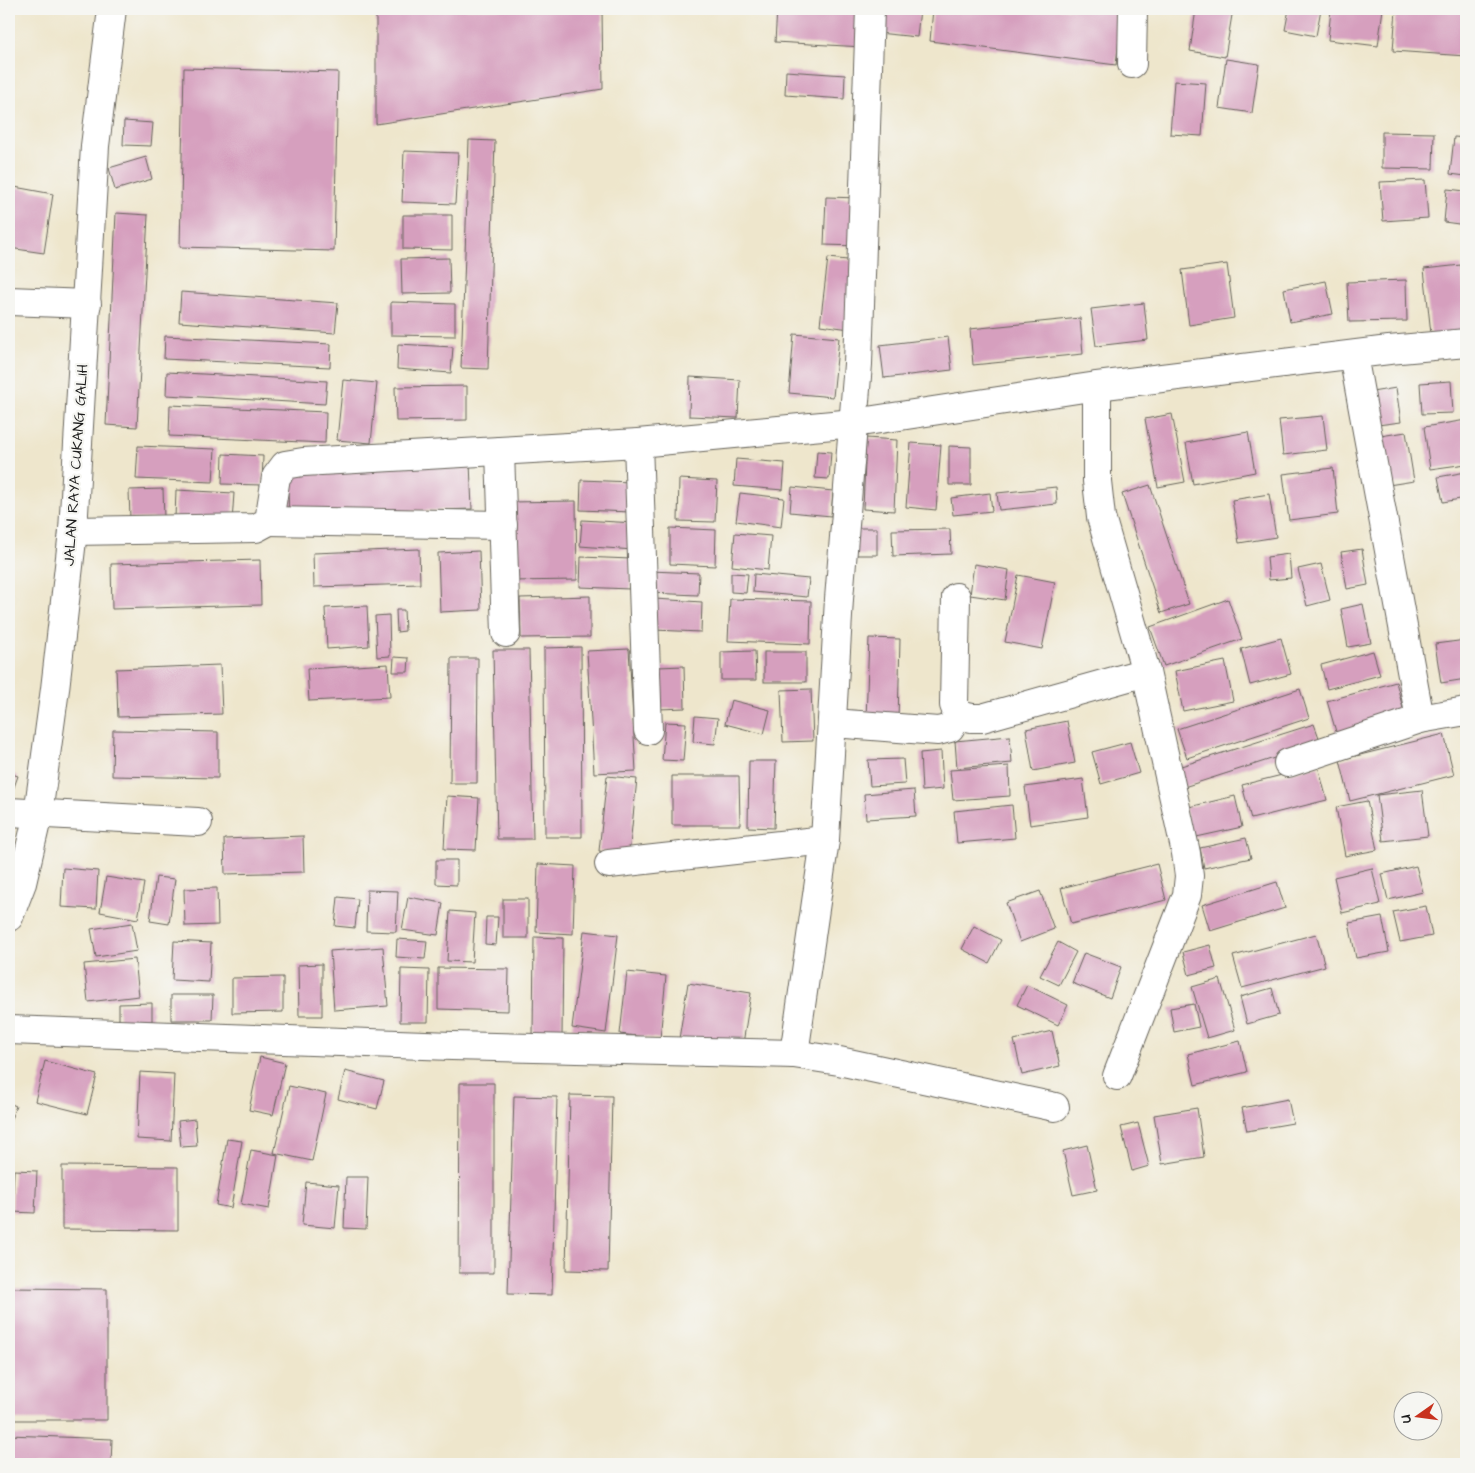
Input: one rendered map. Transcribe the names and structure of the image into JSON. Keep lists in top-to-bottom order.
{
  "streets": {
    "street": ["JALAN RAYA CUKANG GALIH"]
  },
  "north": "left"
}
